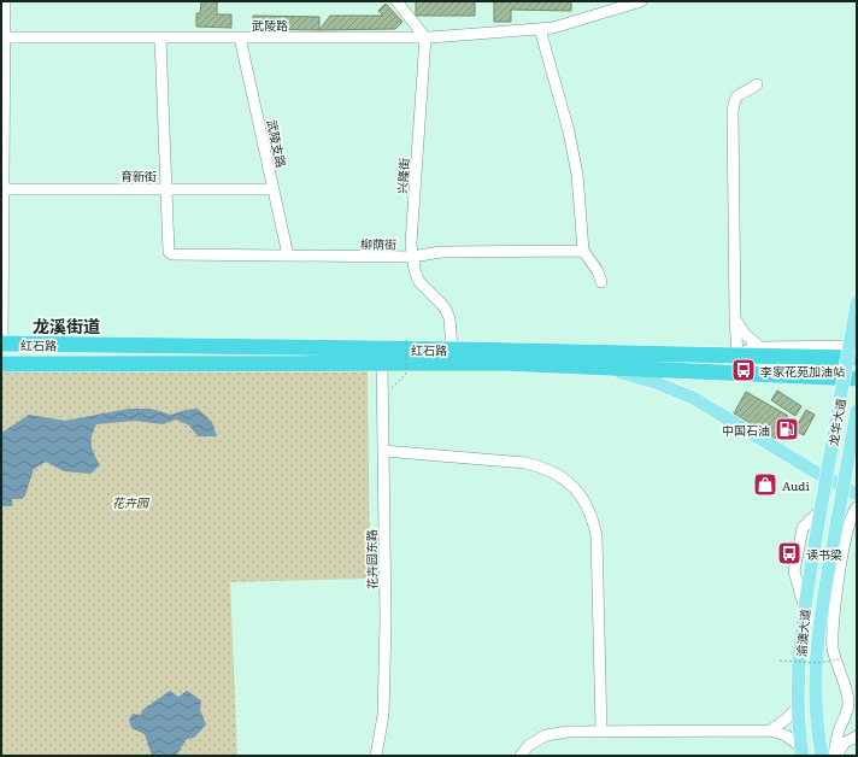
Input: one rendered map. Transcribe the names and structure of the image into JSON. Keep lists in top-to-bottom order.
{
  "streets": {
    "highway": ["红石路"],
    "main road": ["龙华大道", "渝澳大道"],
    "street": [
      "武陵路",
      "武陵支路",
      "育新街",
      "兴隆街",
      "柳荫街",
      "花卉园东路"
    ]
  },
  "crossings": [
    ["武陵路", "武陵支路"],
    ["武陵路", "兴隆街"],
    ["武陵支路", "育新街"],
    ["武陵支路", "柳荫街"],
    ["育新街", "柳荫街"],
    ["兴隆街", "柳荫街"],
    ["兴隆街", "红石路"],
    ["红石路", "花卉园东路"],
    ["龙华大道", "渝澳大道"]
  ],
  "districts": ["龙溪街道"],
  "parks": ["花卉园"],
  "places": {
    "bus stop": ["李家花苑加油站", "读书梁"],
    "fuel station": ["中国石油"],
    "shop": ["Audi"]
  }
}
